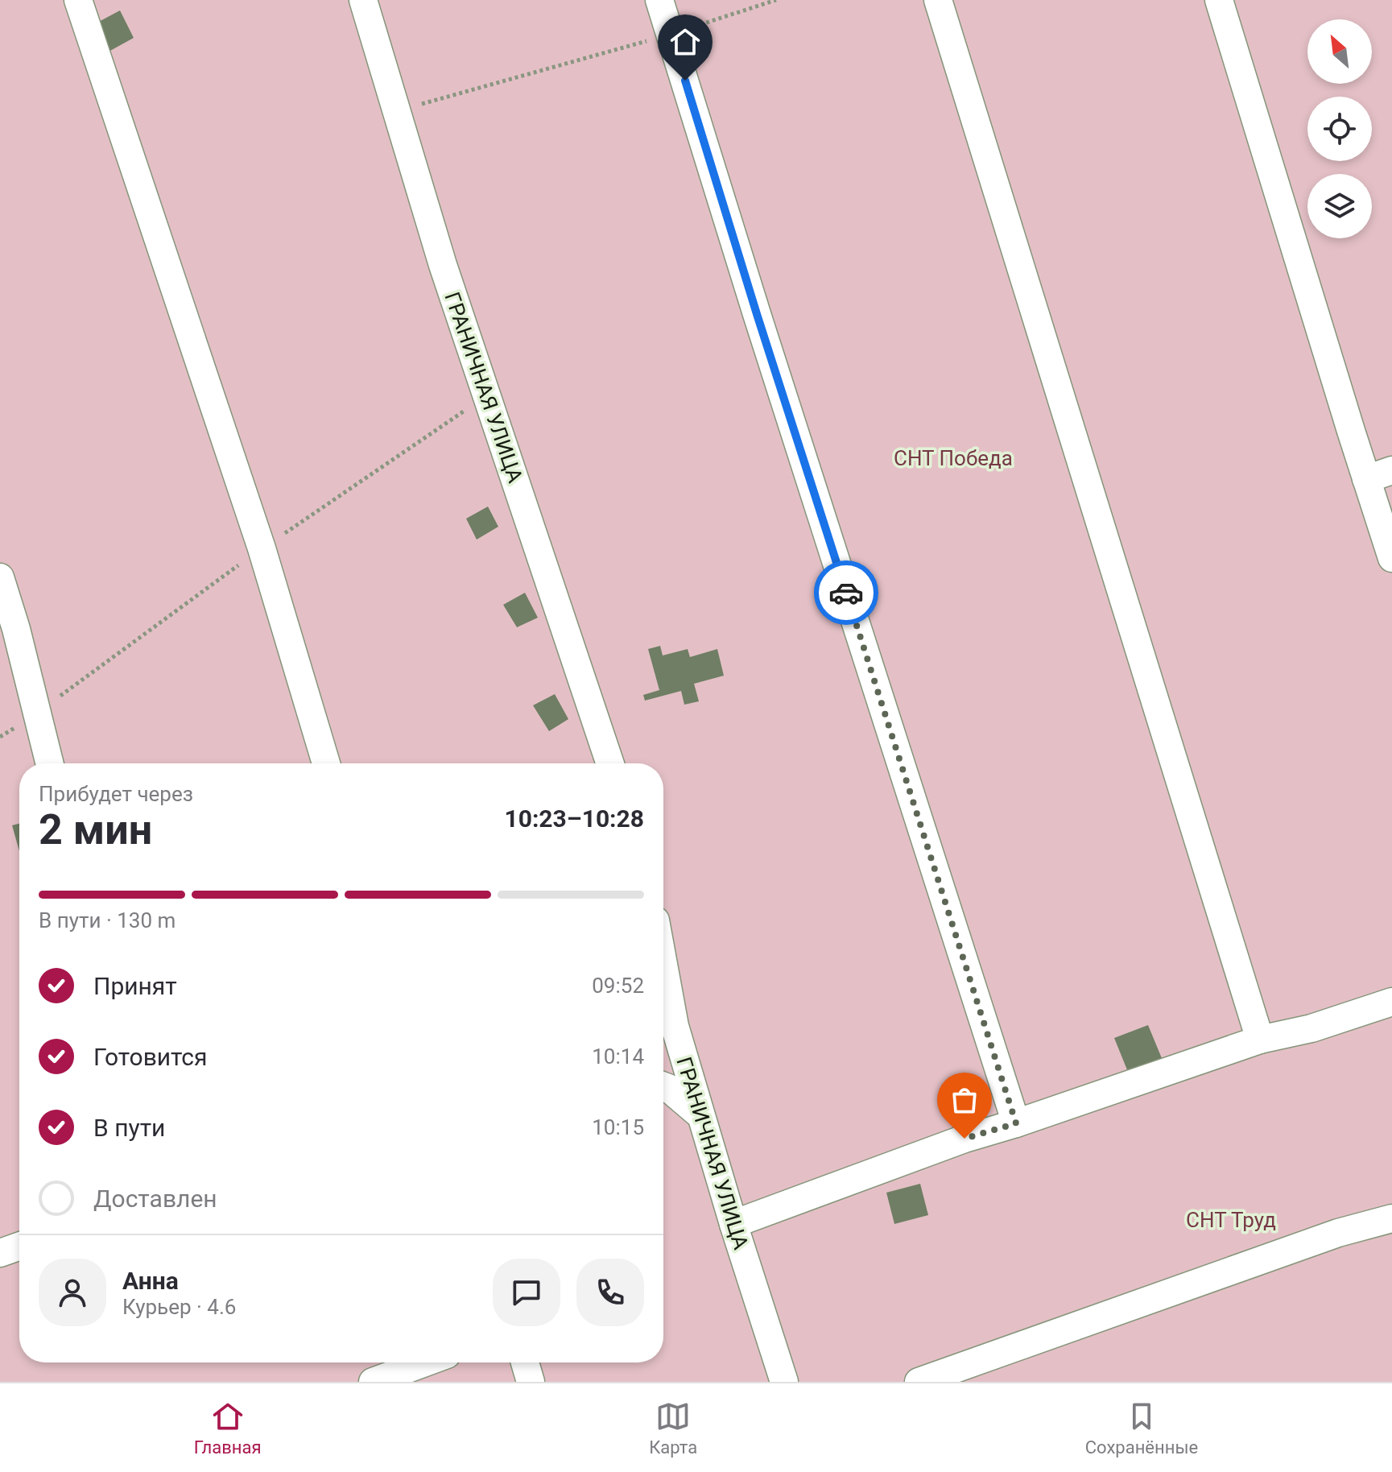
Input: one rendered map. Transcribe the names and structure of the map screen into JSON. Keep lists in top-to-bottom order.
{
  "streets": {
    "street": ["ГРАНИЧНАЯ УЛИЦА"]
  },
  "parks": ["СНТ Победа", "СНТ Труд"],
  "north": "top left",
  "page": {
    "heading": ["2 мин", "Прибудет через", "10:23–10:28"],
    "panel": ["Анна", "Курьер · 4.6"],
    "bar": "В пути · 130 m",
    "list": [
      ["Принят", "09:52"],
      ["Готовится", "10:14"],
      ["В пути", "10:15"],
      "Доставлен"
    ],
    "tabs": ["Главная", "Карта", "Сохранённые"]
  }
}
